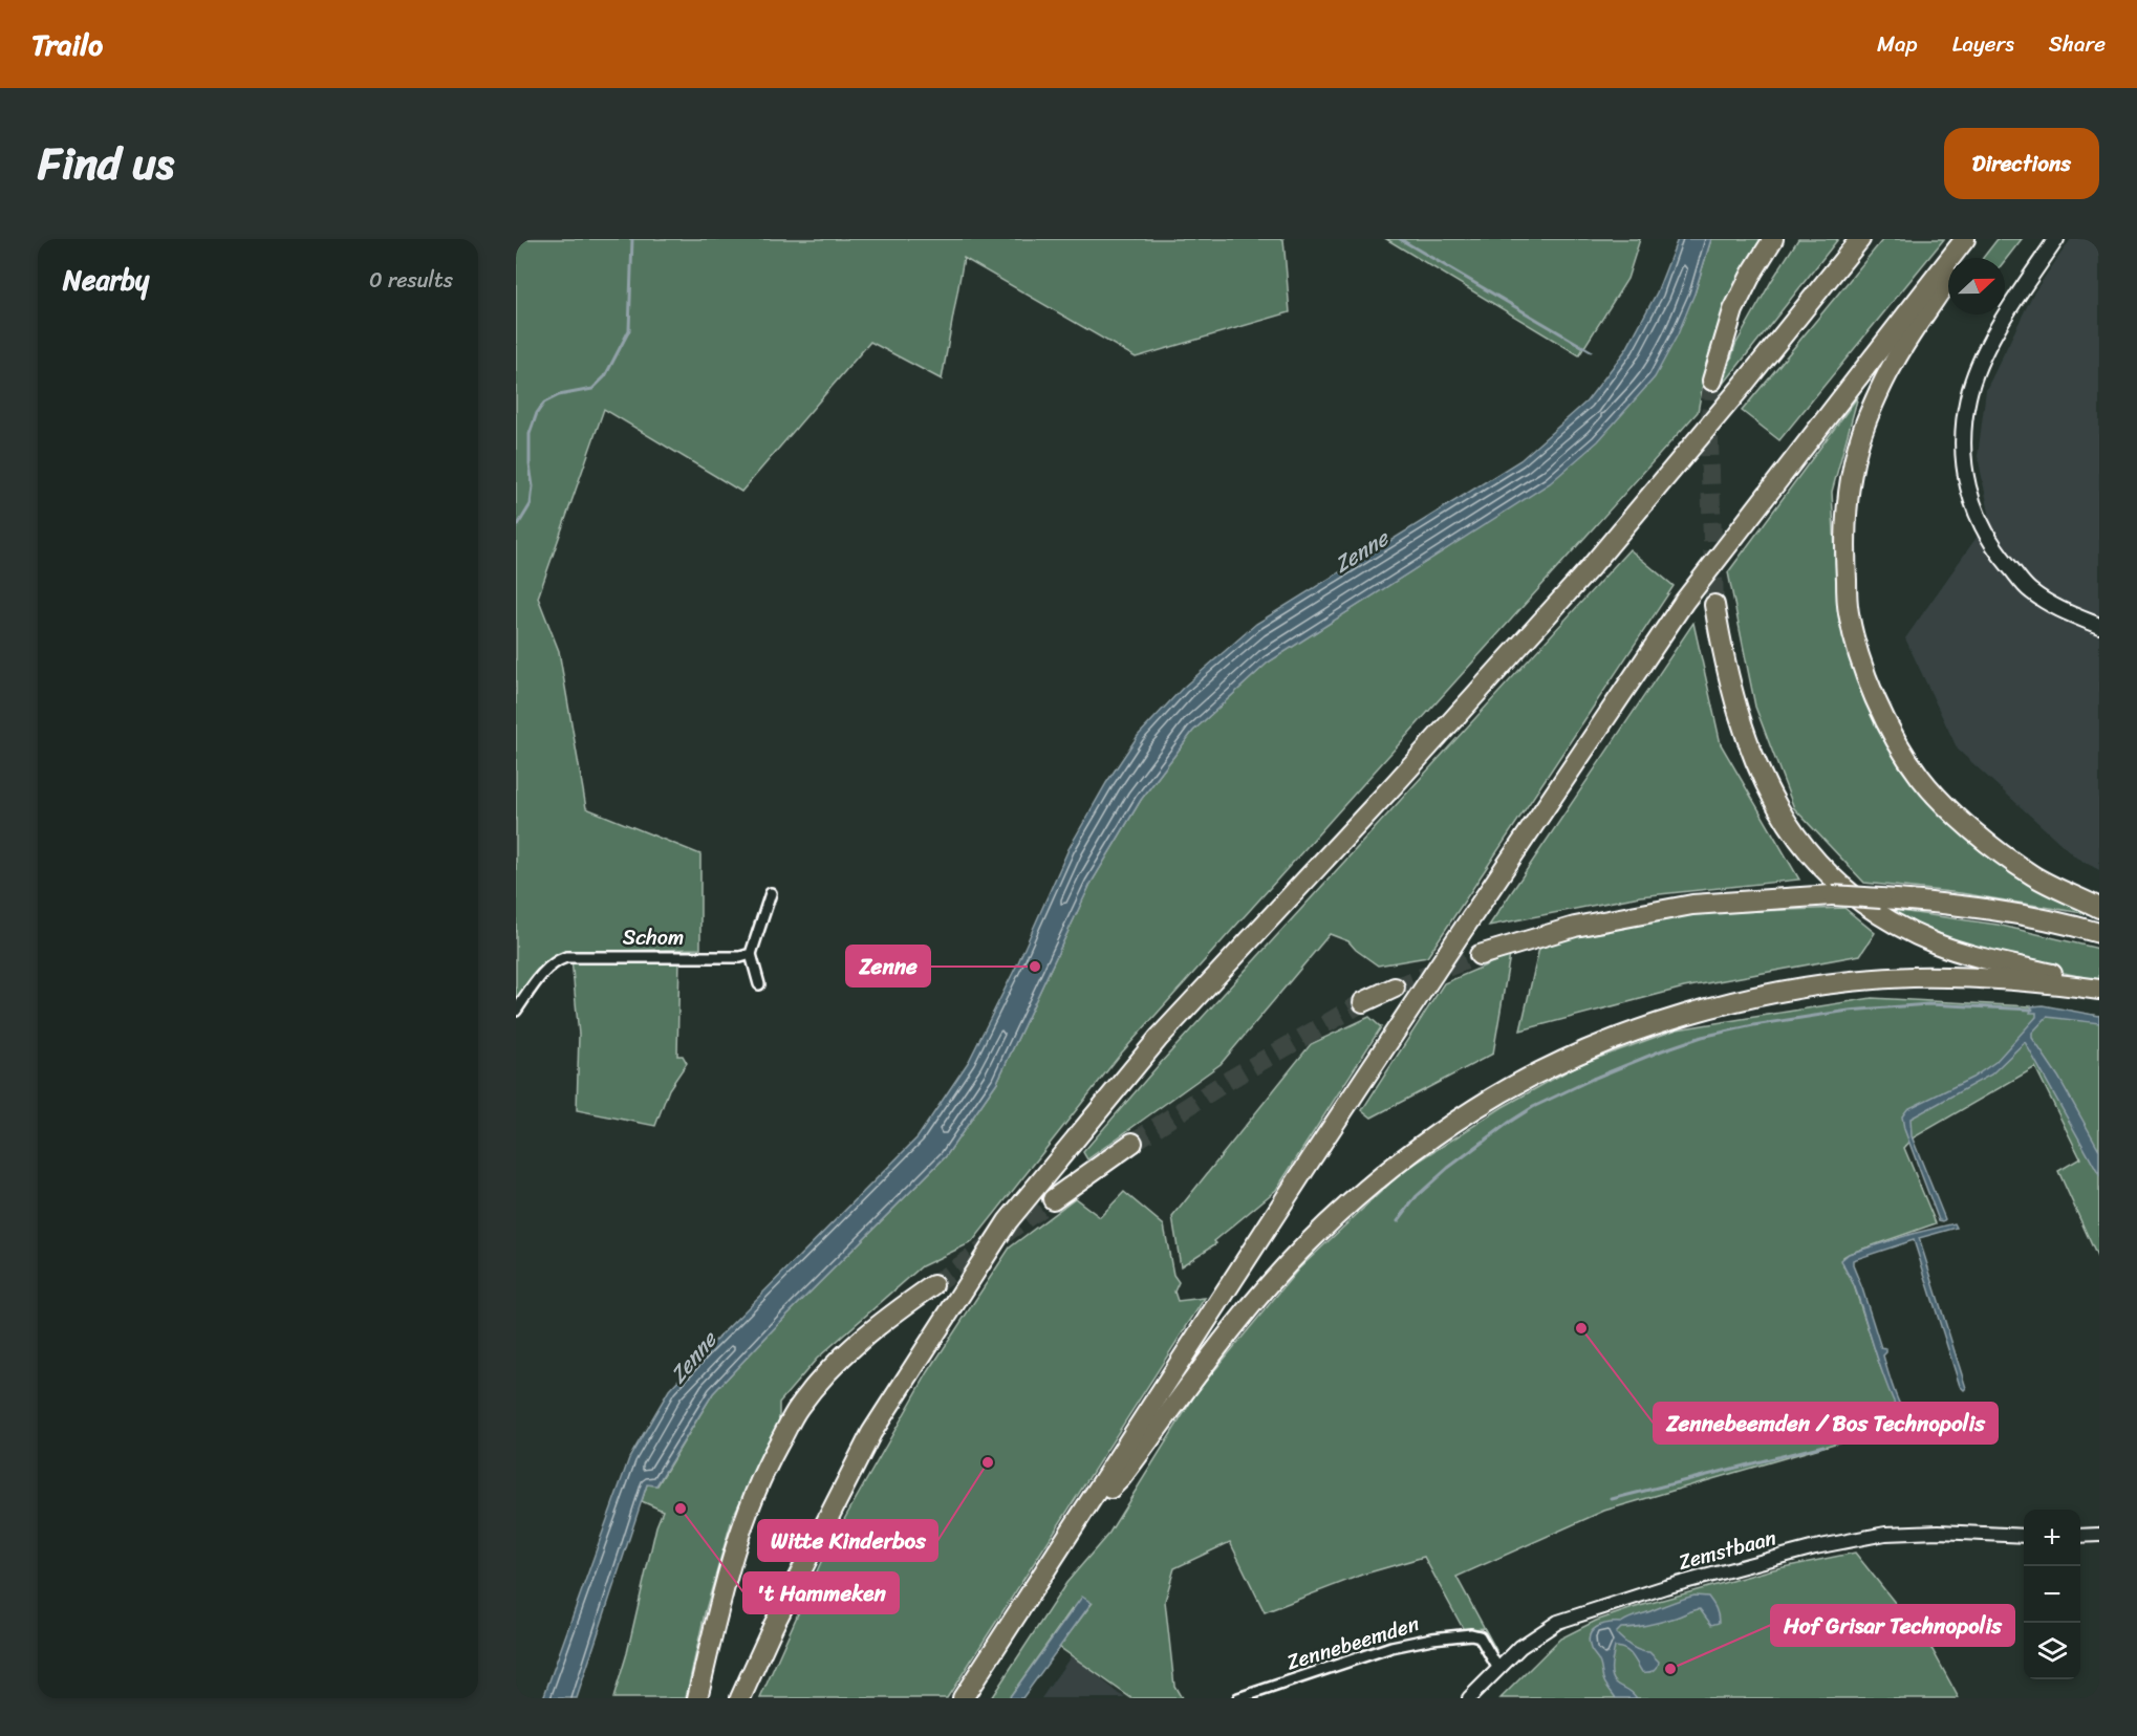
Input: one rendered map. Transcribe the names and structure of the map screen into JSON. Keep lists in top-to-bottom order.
{
  "streets": {
    "street": ["Schom", "Zemstbaan", "Zennebeemden"]
  },
  "crossings": [
    ["Zemstbaan", "Zennebeemden"]
  ],
  "water": ["Zenne"],
  "places": [
    "Zenne",
    "Zennebeemden / Bos Technopolis",
    "Witte Kinderbos",
    "'t Hammeken",
    "Hof Grisar Technopolis"
  ],
  "north": "right",
  "page": {
    "header": "Trailo",
    "nav": ["Map", "Layers", "Share"],
    "title": "Find us",
    "buttons": "Directions",
    "heading": ["Nearby", "0 results"],
    "map_buttons": ["+", "−"]
  }
}
